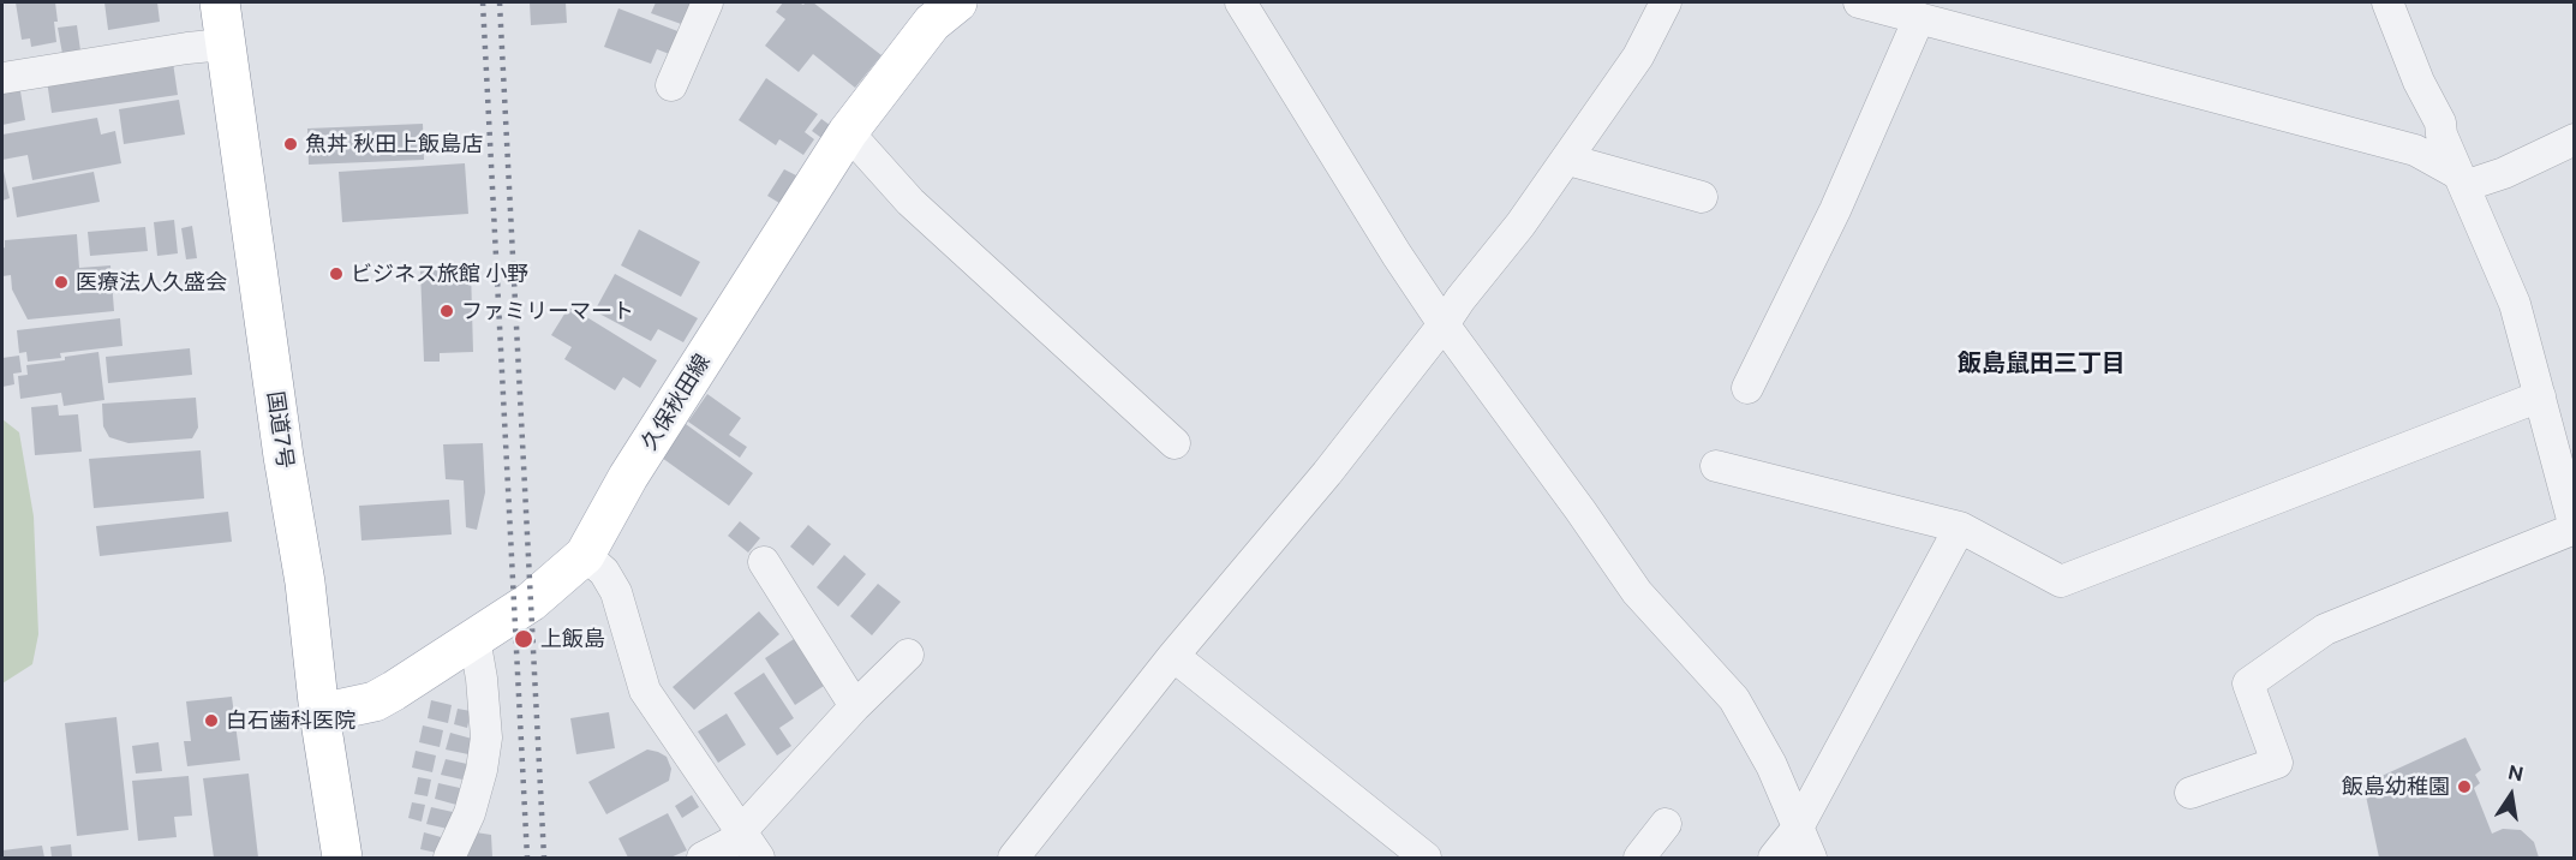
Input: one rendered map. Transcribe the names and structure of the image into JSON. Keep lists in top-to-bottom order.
{
  "streets": {
    "main road": ["久保秋田線", "国道7号"]
  },
  "crossings": [
    ["久保秋田線", "国道7号"]
  ],
  "districts": ["飯島鼠田三丁目"],
  "places": [
    "魚丼 秋田上飯島店",
    "ビジネス旅館 小野",
    "医療法人久盛会",
    "ファミリーマート",
    "上飯島",
    "白石歯科医院",
    "飯島幼稚園"
  ],
  "north": "top"
}
